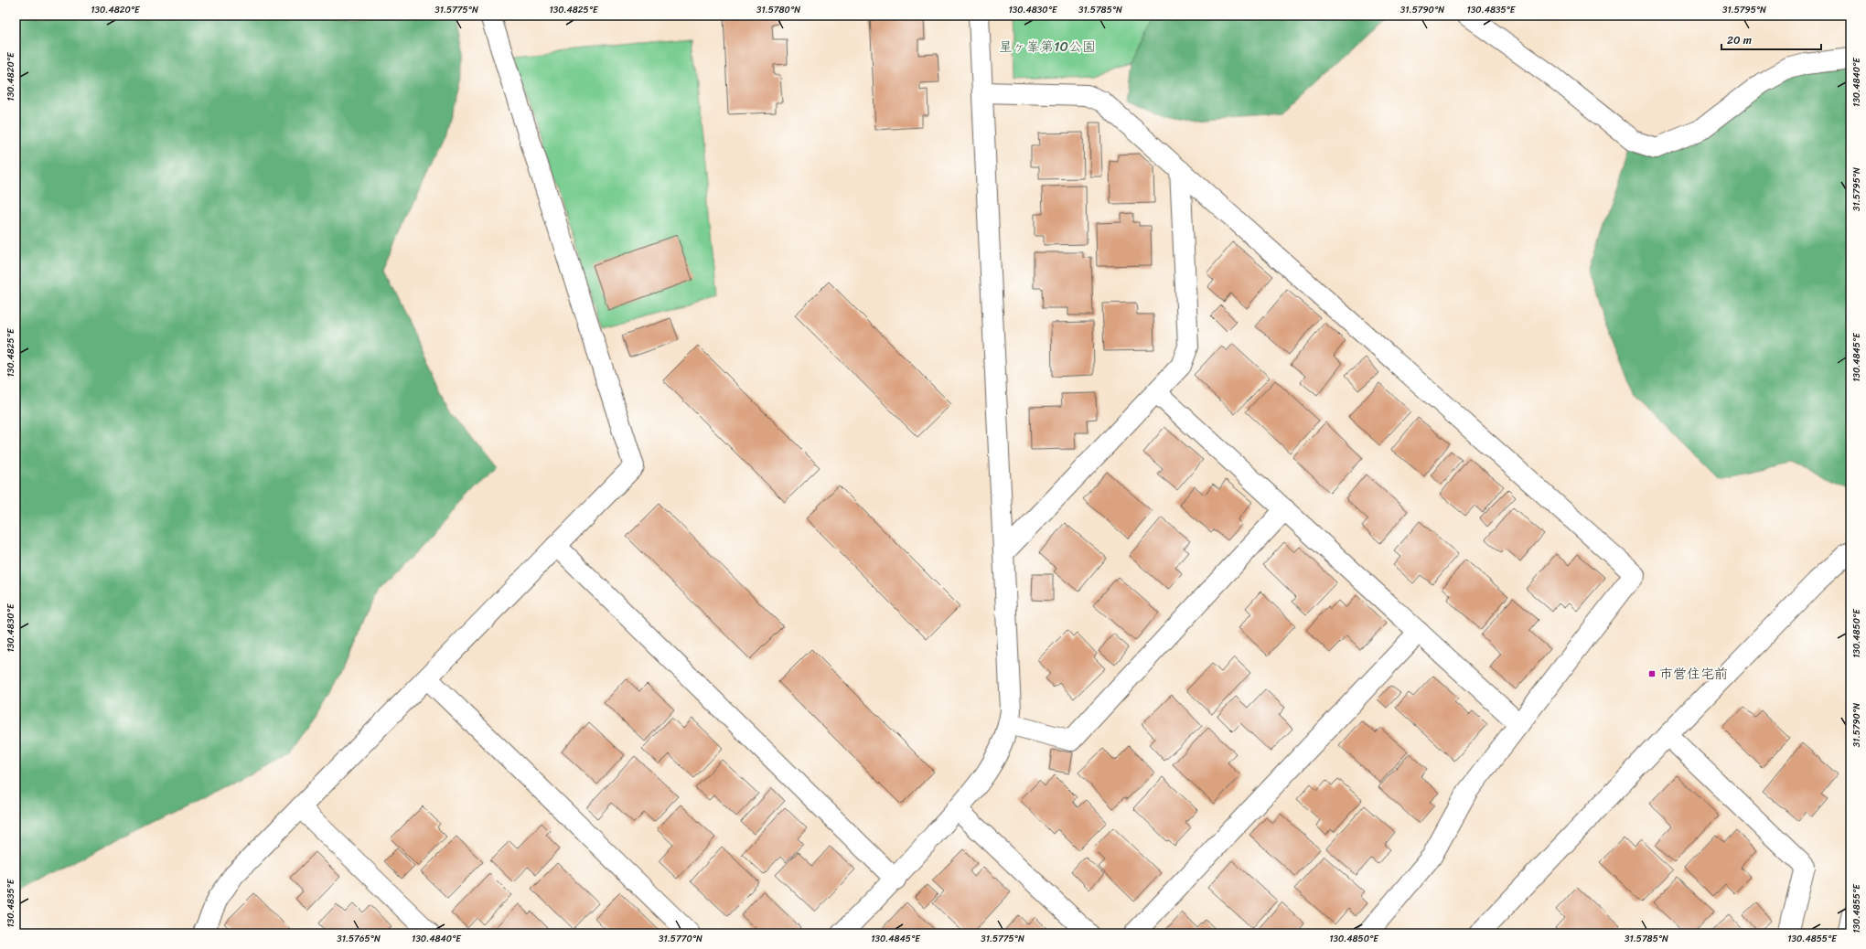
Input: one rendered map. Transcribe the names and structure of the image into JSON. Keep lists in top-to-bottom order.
{
  "parks": ["星ヶ峯第10公園"],
  "places": {
    "transit": ["市営住宅前"]
  },
  "scale_bar": "20 m",
  "coordinates": [
    "130.4820°E",
    "31.5775°N",
    "130.4825°E",
    "31.5780°N",
    "130.4830°E",
    "31.5785°N",
    "31.5790°N",
    "130.4835°E",
    "31.5795°N",
    "130.4840°E",
    "130.4845°E",
    "130.4850°E",
    "130.4855°E",
    "31.5765°N",
    "31.5770°N"
  ]
}
